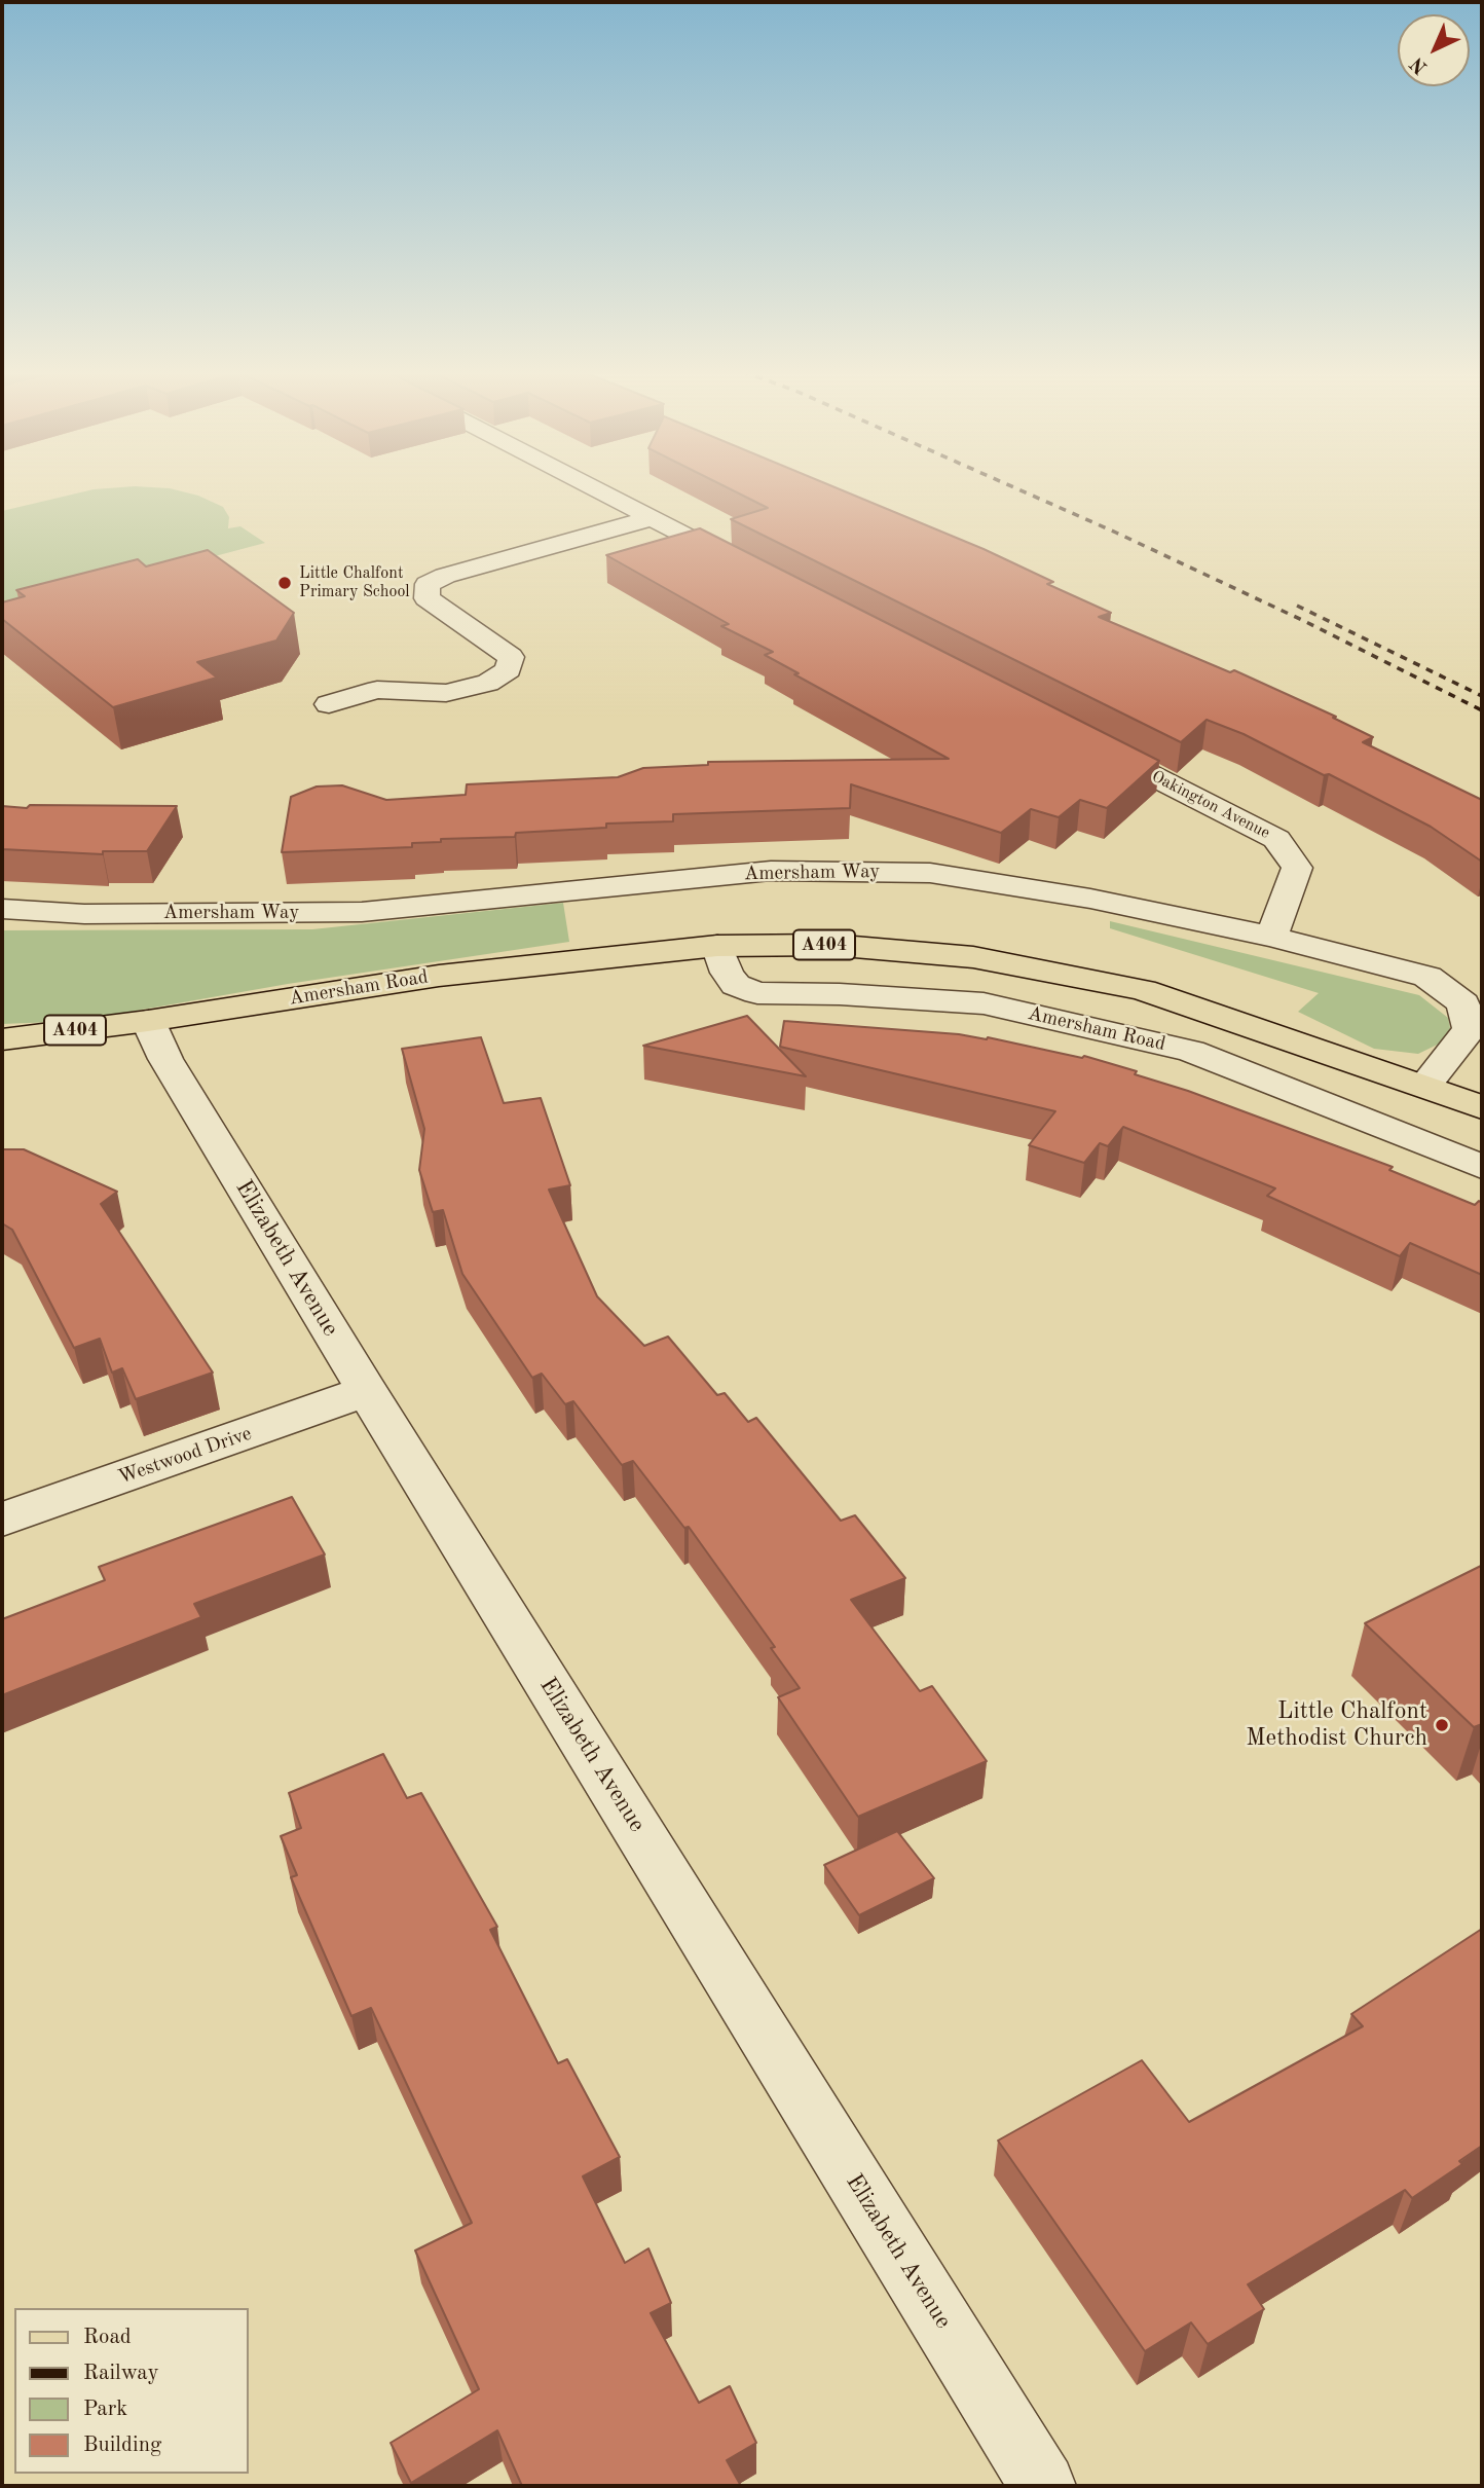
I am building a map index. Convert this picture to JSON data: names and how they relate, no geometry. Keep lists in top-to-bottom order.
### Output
{
  "streets": {
    "main road": ["A404", "Amersham Road"],
    "street": [
      "Oakington Avenue",
      "Amersham Way",
      "Elizabeth Avenue",
      "Westwood Drive"
    ]
  },
  "crossings": [
    ["Oakington Avenue", "Amersham Way"],
    ["Amersham Way", "Amersham Road"],
    ["Amersham Road", "Elizabeth Avenue"],
    ["Elizabeth Avenue", "Westwood Drive"]
  ],
  "places": ["Little Chalfont Primary School", "Little Chalfont Methodist Church"],
  "legend": [
    "Road",
    "Railway",
    "Park",
    "Building"
  ],
  "north": "bottom left"
}
